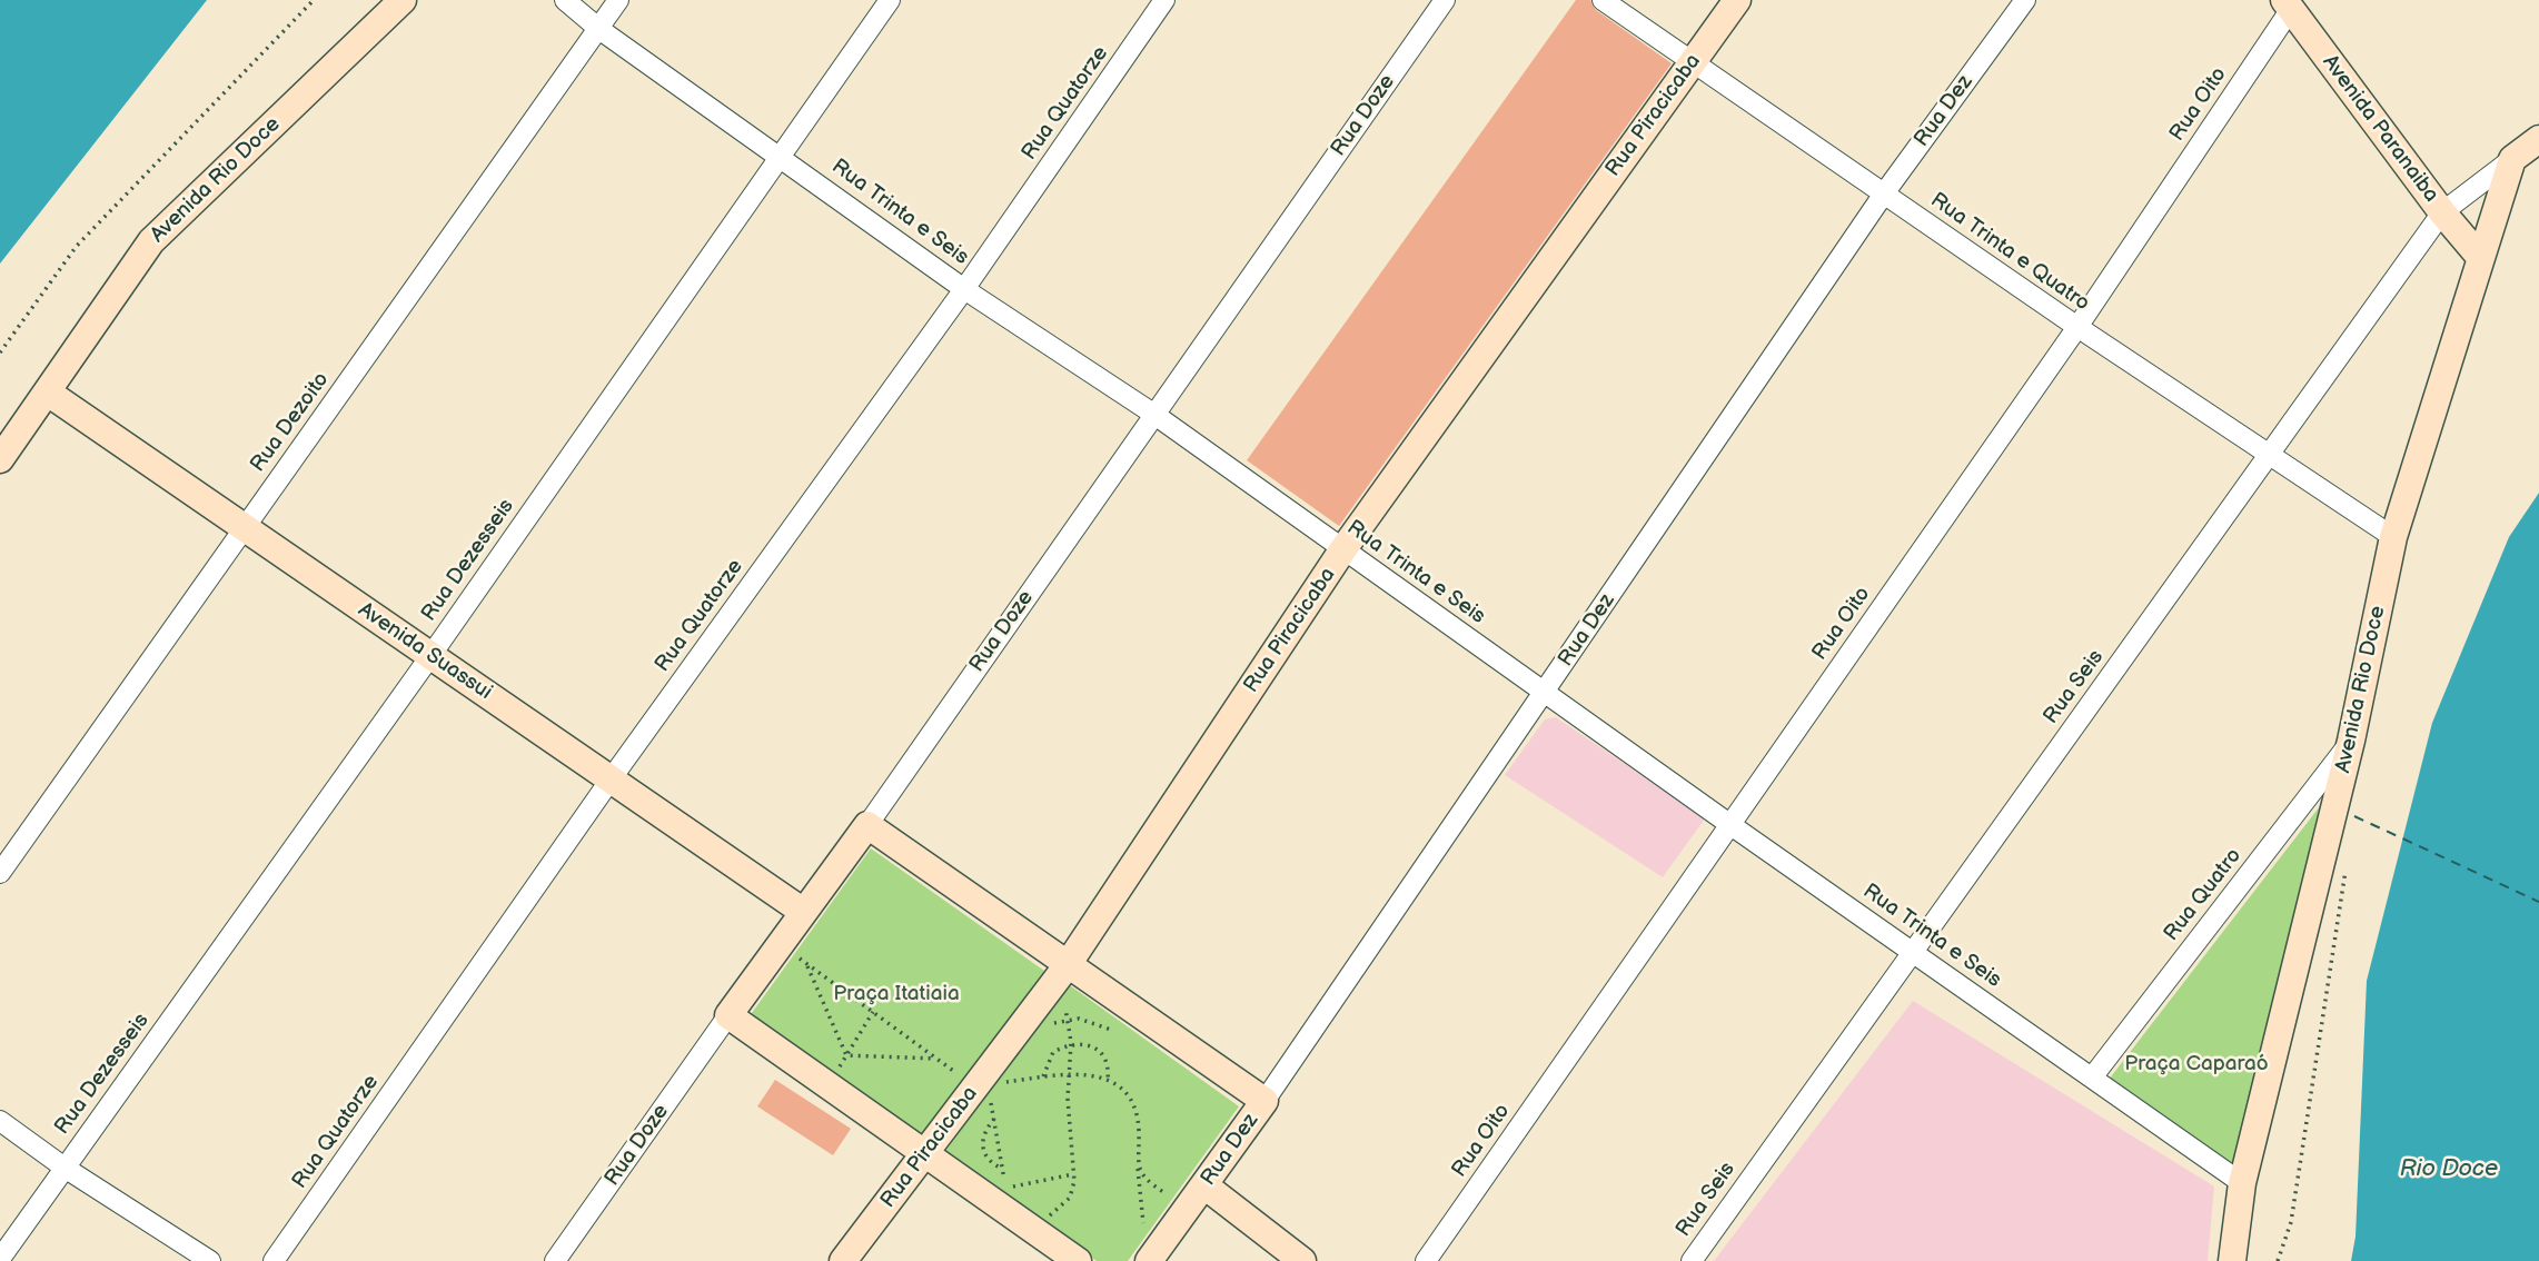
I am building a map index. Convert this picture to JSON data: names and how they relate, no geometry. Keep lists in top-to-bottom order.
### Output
{
  "streets": {
    "street": [
      "Rua Quatorze",
      "Rua Oito",
      "Rua Dez",
      "Rua Doze",
      "Rua Piracicaba",
      "Avenida Paranaiba",
      "Avenida Rio Doce",
      "Rua Trinta e Seis",
      "Rua Trinta e Quatro",
      "Rua Dezoito",
      "Rua Dezesseis",
      "Avenida Suassui",
      "Rua Seis",
      "Rua Quatro"
    ]
  },
  "crossings": [
    ["Rua Quatorze", "Rua Trinta e Seis"],
    ["Rua Quatorze", "Avenida Suassui"],
    ["Rua Oito", "Avenida Paranaiba"],
    ["Rua Oito", "Rua Trinta e Seis"],
    ["Rua Oito", "Rua Trinta e Quatro"],
    ["Rua Dez", "Rua Trinta e Seis"],
    ["Rua Dez", "Rua Trinta e Quatro"],
    ["Rua Doze", "Rua Trinta e Seis"],
    ["Rua Doze", "Avenida Suassui"],
    ["Rua Piracicaba", "Rua Trinta e Seis"],
    ["Rua Piracicaba", "Rua Trinta e Quatro"],
    ["Avenida Paranaiba", "Avenida Rio Doce"],
    ["Avenida Paranaiba", "Rua Seis"],
    ["Avenida Rio Doce", "Rua Trinta e Seis"],
    ["Avenida Rio Doce", "Rua Trinta e Quatro"],
    ["Avenida Rio Doce", "Avenida Suassui"],
    ["Avenida Rio Doce", "Rua Seis"],
    ["Avenida Rio Doce", "Rua Quatro"],
    ["Rua Trinta e Seis", "Rua Dezoito"],
    ["Rua Trinta e Seis", "Rua Dezesseis"],
    ["Rua Trinta e Seis", "Rua Seis"],
    ["Rua Trinta e Seis", "Rua Quatro"],
    ["Rua Trinta e Quatro", "Rua Seis"],
    ["Rua Dezoito", "Avenida Suassui"],
    ["Rua Dezesseis", "Avenida Suassui"]
  ],
  "water": ["Rio Doce"],
  "parks": ["Praça Itatiaia", "Praça Caparaó"]
}
